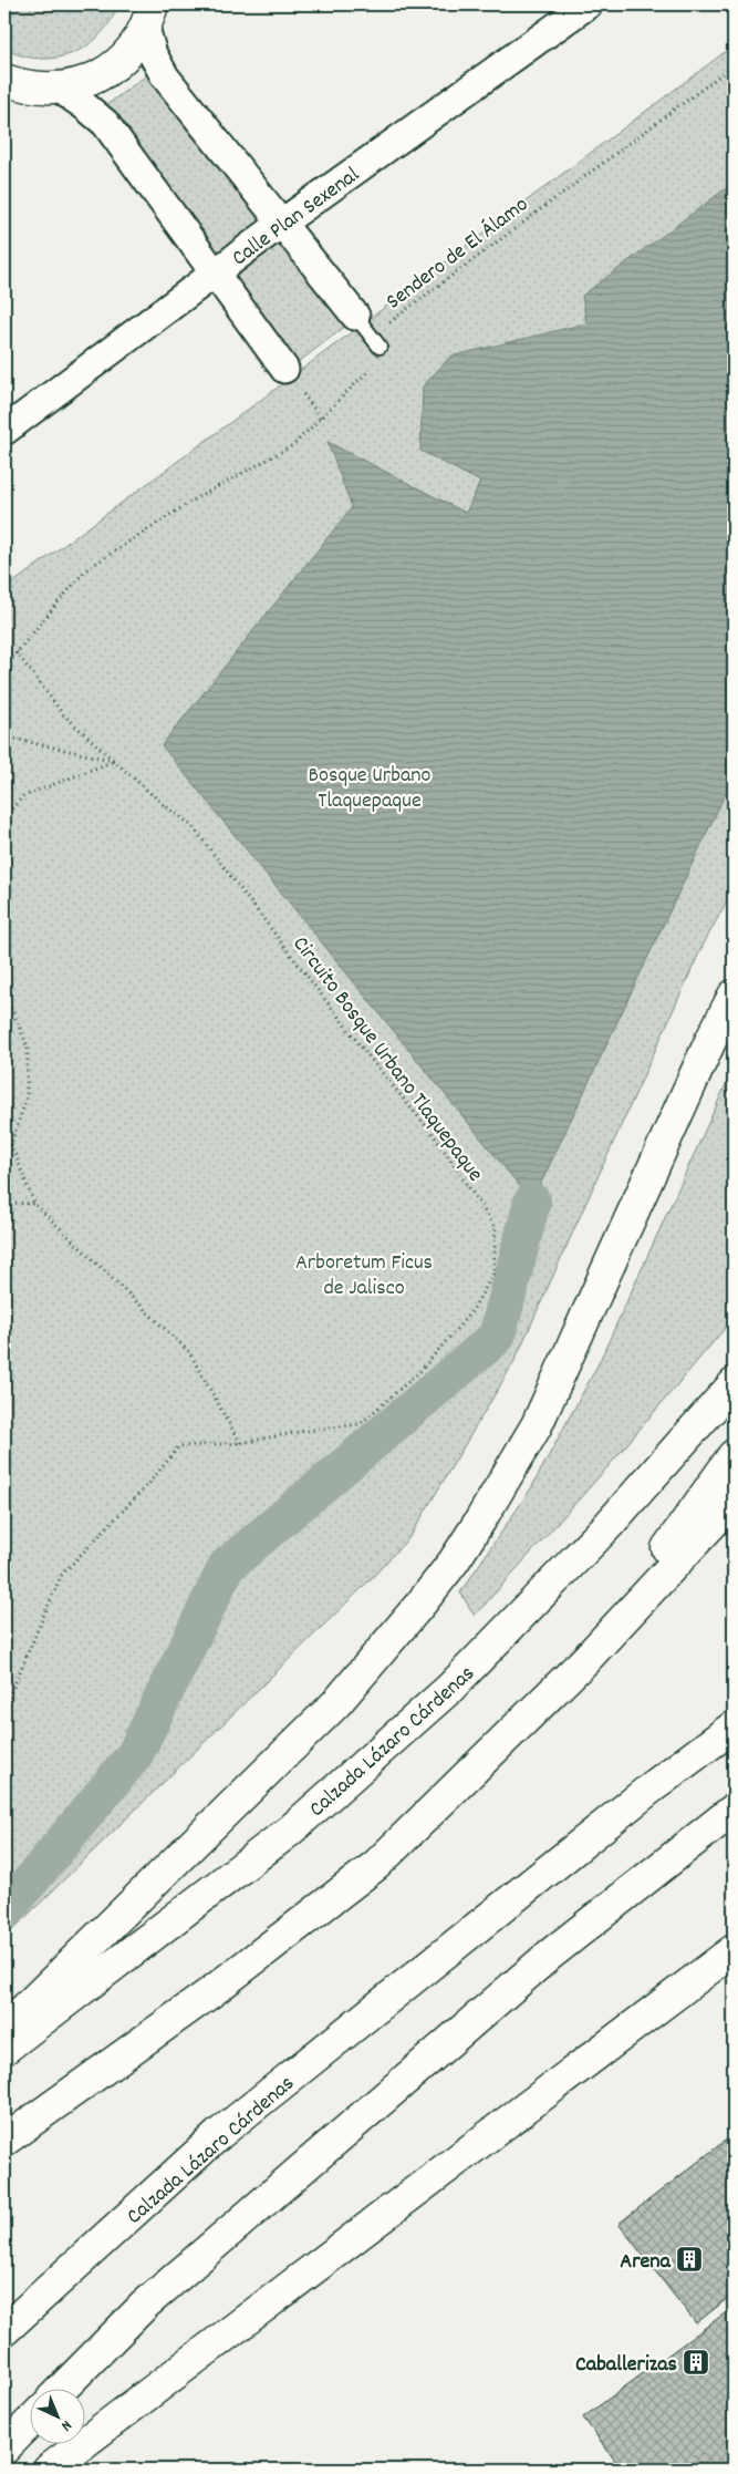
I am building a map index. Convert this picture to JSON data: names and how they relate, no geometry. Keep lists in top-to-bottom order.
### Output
{
  "streets": {
    "main road": ["Calzada Lázaro Cárdenas"],
    "street": ["Calle Plan Sexenal"],
    "path": ["Sendero de El Álamo", "Circuito Bosque Urbano Tlaquepaque"]
  },
  "parks": ["Bosque Urbano Tlaquepaque", "Arboretum Ficus de Jalisco"],
  "places": {
    "building": ["Arena", "Caballerizas"]
  },
  "north": "bottom right"
}
